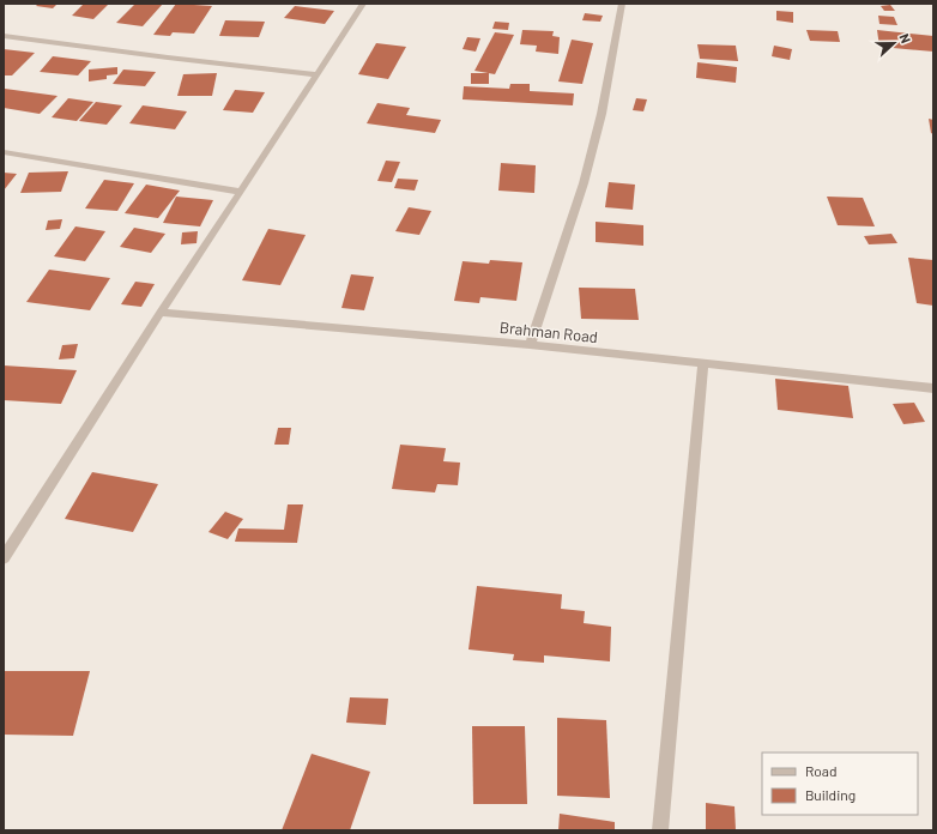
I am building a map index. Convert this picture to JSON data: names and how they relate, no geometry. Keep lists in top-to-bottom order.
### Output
{
  "streets": {
    "street": ["Brahman Road"]
  },
  "legend": ["Road", "Building"],
  "north": "right"
}
